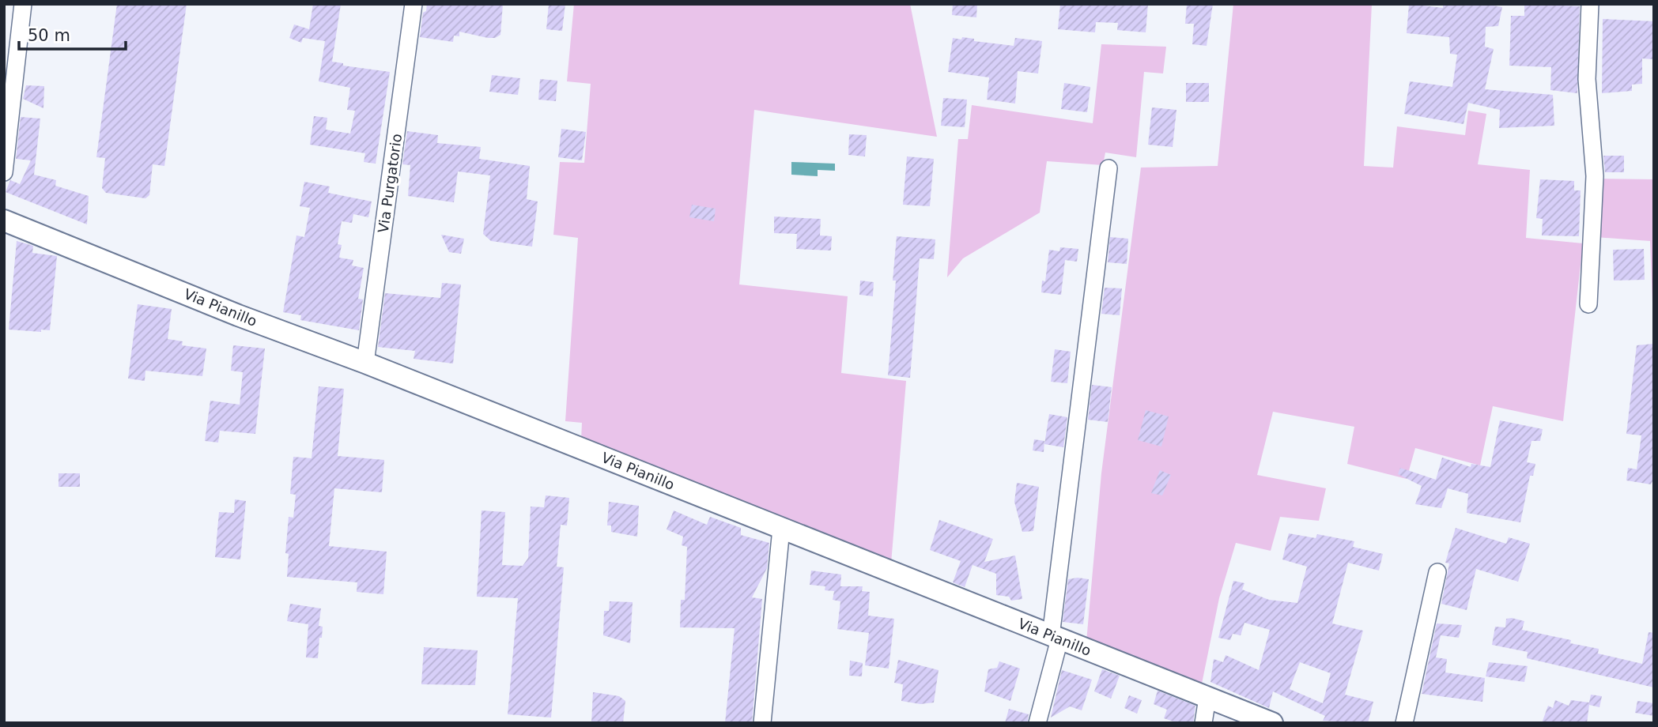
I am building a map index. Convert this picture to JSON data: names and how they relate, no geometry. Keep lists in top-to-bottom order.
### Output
{
  "streets": {
    "street": ["Via Purgatorio", "Via Pianillo"]
  },
  "crossings": [
    ["Via Purgatorio", "Via Pianillo"]
  ],
  "scale_bar": "50 m"
}
